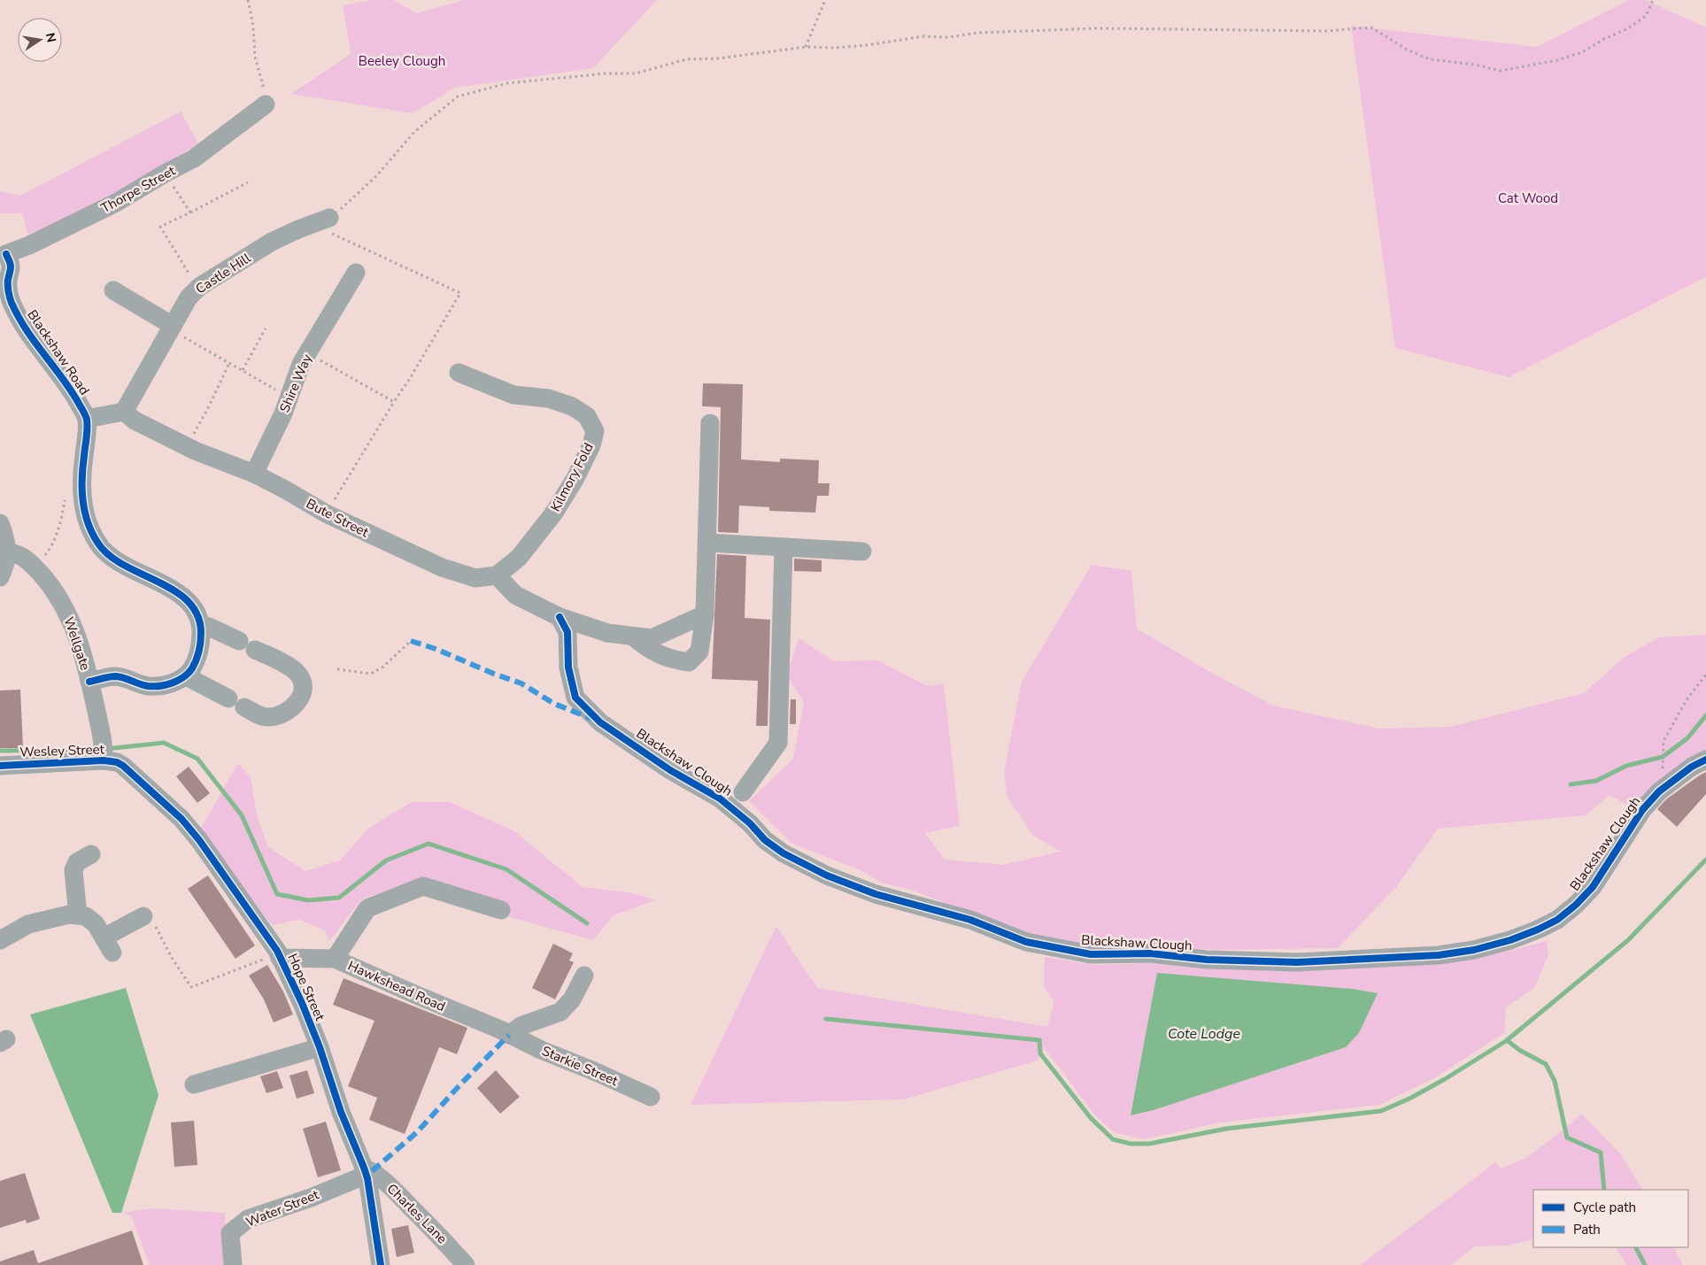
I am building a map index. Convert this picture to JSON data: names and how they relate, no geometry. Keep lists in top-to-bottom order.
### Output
{
  "streets": {
    "street": [
      "Thorpe Street",
      "Castle Hill",
      "Blackshaw Road",
      "Shire Way",
      "Kilmory Fold",
      "Bute Street",
      "Wellgate",
      "Wesley Street",
      "Blackshaw Clough",
      "Hawkshead Road",
      "Hope Street",
      "Starkie Street",
      "Water Street",
      "Charles Lane"
    ]
  },
  "crossings": [
    ["Thorpe Street", "Blackshaw Road"],
    ["Castle Hill", "Bute Street"],
    ["Shire Way", "Bute Street"],
    ["Kilmory Fold", "Bute Street"],
    ["Wellgate", "Wesley Street"],
    ["Wesley Street", "Hope Street"],
    ["Hawkshead Road", "Hope Street"],
    ["Hawkshead Road", "Starkie Street"],
    ["Hope Street", "Water Street"],
    ["Hope Street", "Charles Lane"],
    ["Water Street", "Charles Lane"]
  ],
  "water": ["Cote Lodge"],
  "parks": ["Beeley Clough", "Cat Wood"],
  "legend": ["Cycle path", "Path"],
  "north": "right"
}
